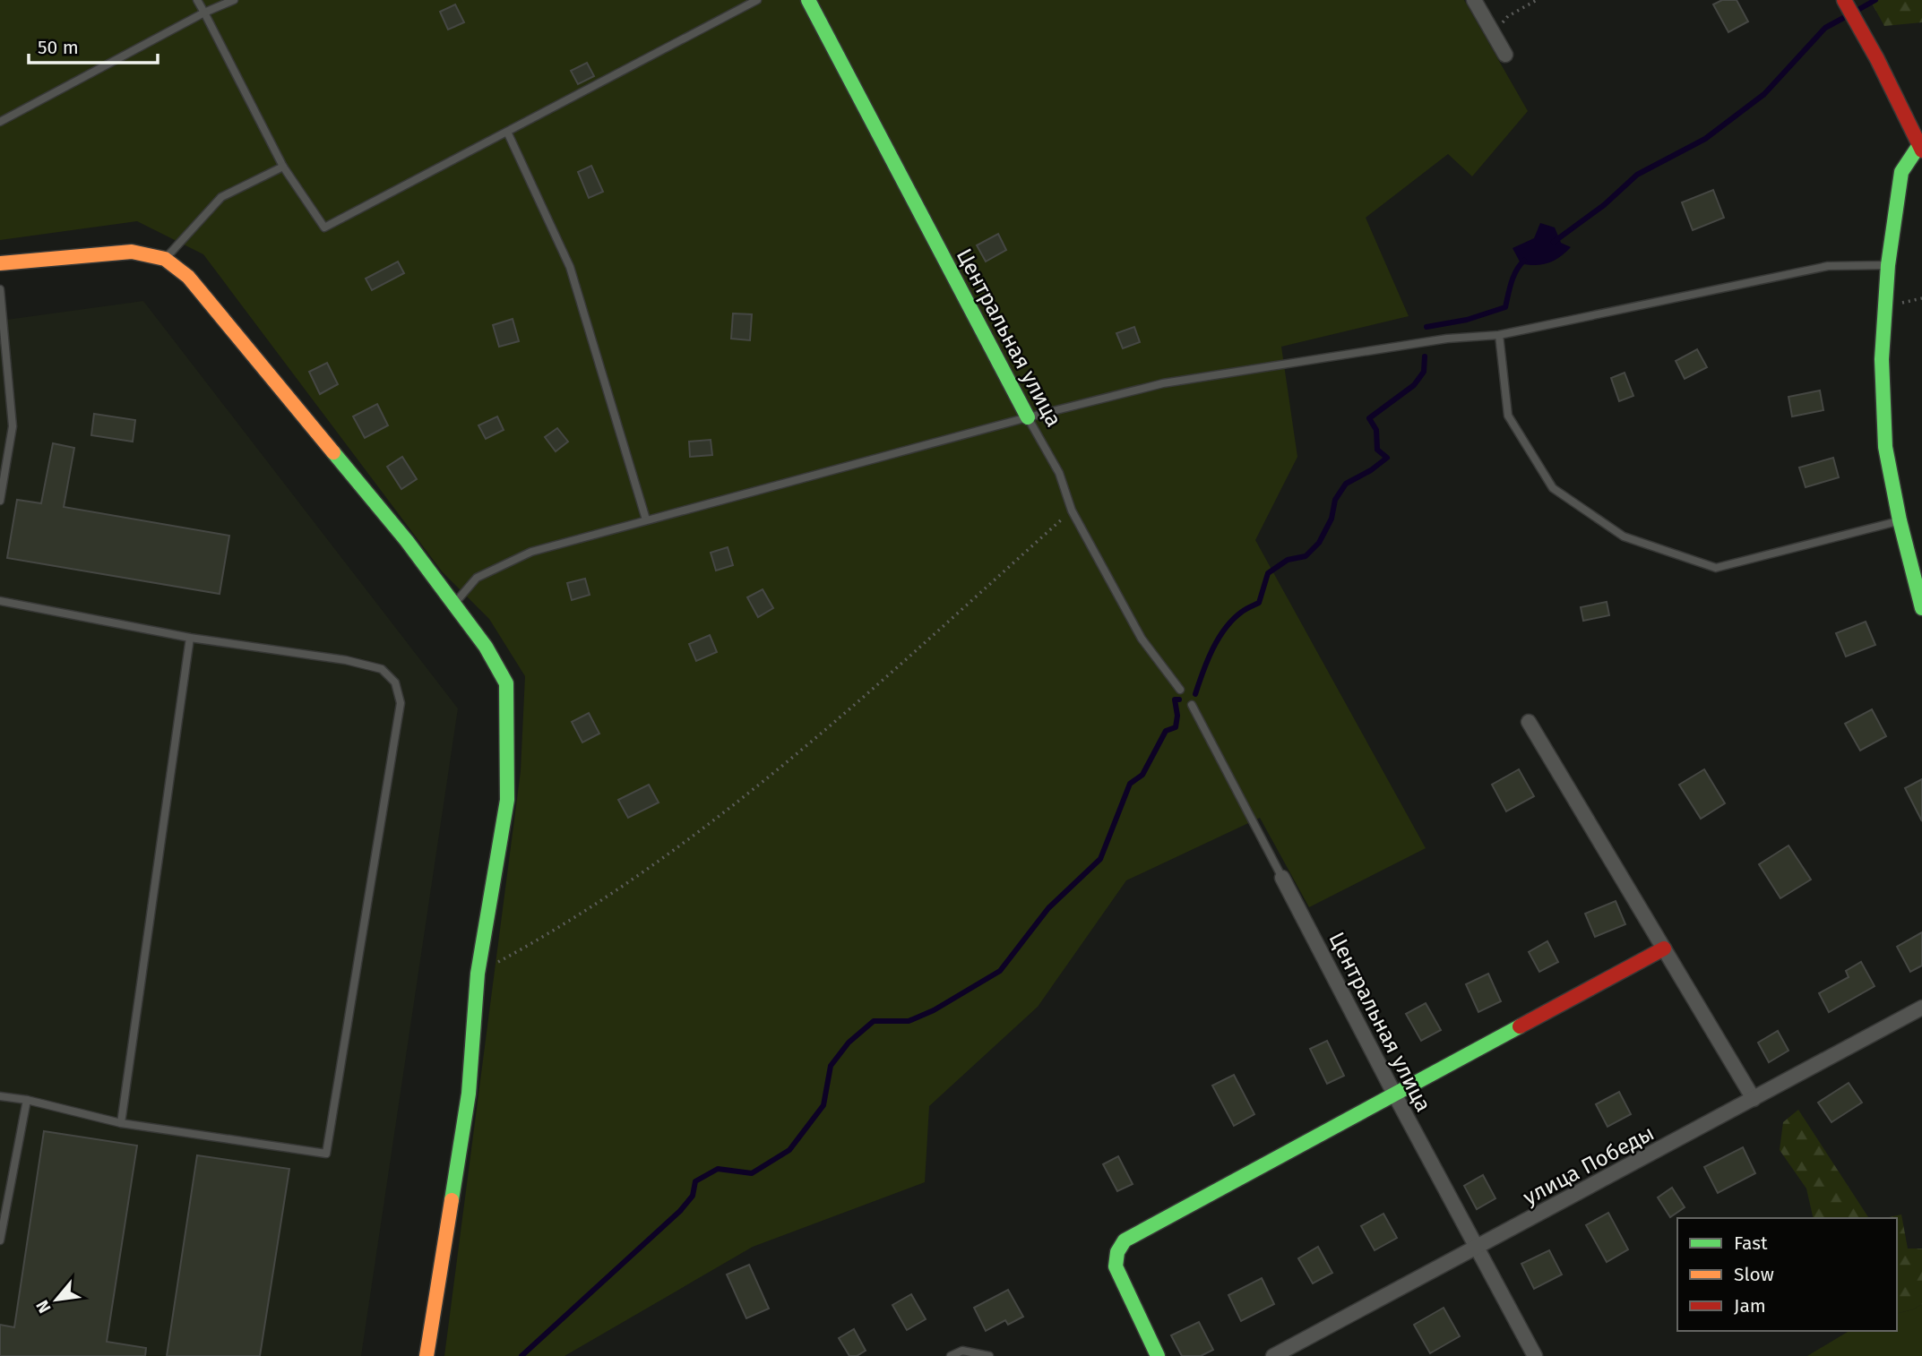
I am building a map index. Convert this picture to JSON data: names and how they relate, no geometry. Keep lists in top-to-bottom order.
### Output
{
  "streets": {
    "street": ["Центральная улица", "улица Победы"]
  },
  "crossings": [
    ["Центральная улица", "улица Победы"]
  ],
  "legend": ["Fast", "Slow", "Jam"],
  "scale_bar": "50 m",
  "north": "bottom left"
}
